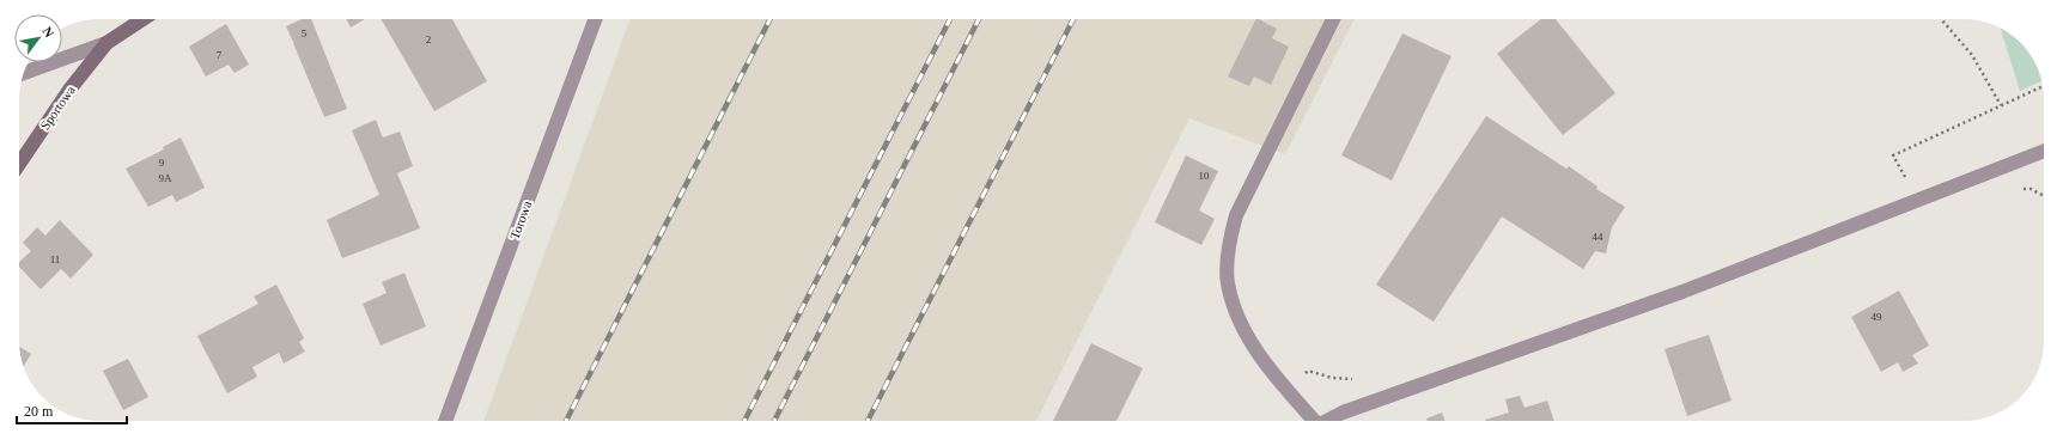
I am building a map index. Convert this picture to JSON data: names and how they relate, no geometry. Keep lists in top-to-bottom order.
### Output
{
  "streets": {
    "street": ["Sportowa", "Torowa"]
  },
  "house_numbers": [
    "5",
    "2",
    "7",
    "9",
    "10",
    "9A",
    "44",
    "11",
    "49"
  ],
  "scale_bar": "20 m",
  "north": "top right"
}
